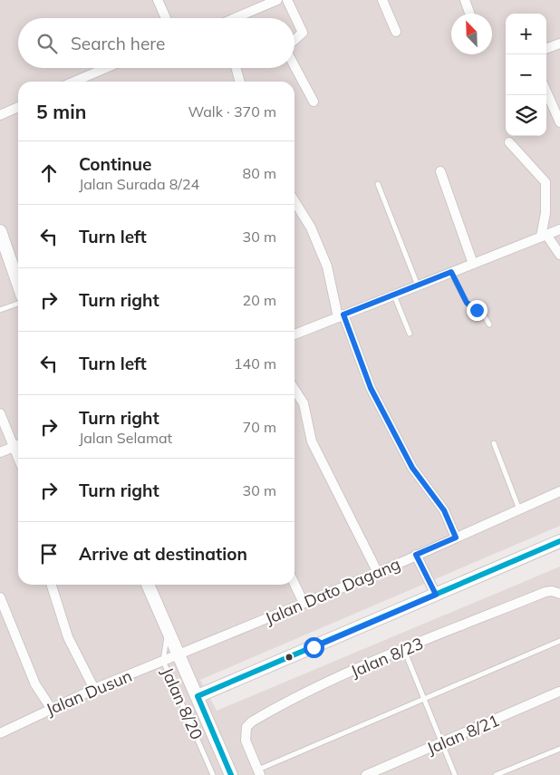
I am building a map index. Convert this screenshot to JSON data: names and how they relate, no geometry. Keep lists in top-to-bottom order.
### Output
{
  "streets": {
    "street": [
      "Jalan Dato Dagang",
      "Jalan 8/23",
      "Jalan Dusun",
      "Jalan 8/20",
      "Jalan 8/21"
    ]
  },
  "crossings": [
    ["Jalan Dato Dagang", "Jalan Dusun"],
    ["Jalan Dato Dagang", "Jalan 8/20"],
    ["Jalan Dusun", "Jalan 8/20"]
  ],
  "north": "top left",
  "page": {
    "map_buttons": ["+", "−"],
    "search": "Search here",
    "heading": ["5 min", "Walk · 370 m"],
    "list": [
      ["Continue", "Jalan Surada 8/24", "80 m"],
      ["Turn left", "30 m"],
      ["Turn right", "20 m"],
      ["Turn left", "140 m"],
      ["Turn right", "Jalan Selamat", "70 m"],
      ["Turn right", "30 m"],
      "Arrive at destination"
    ]
  }
}
